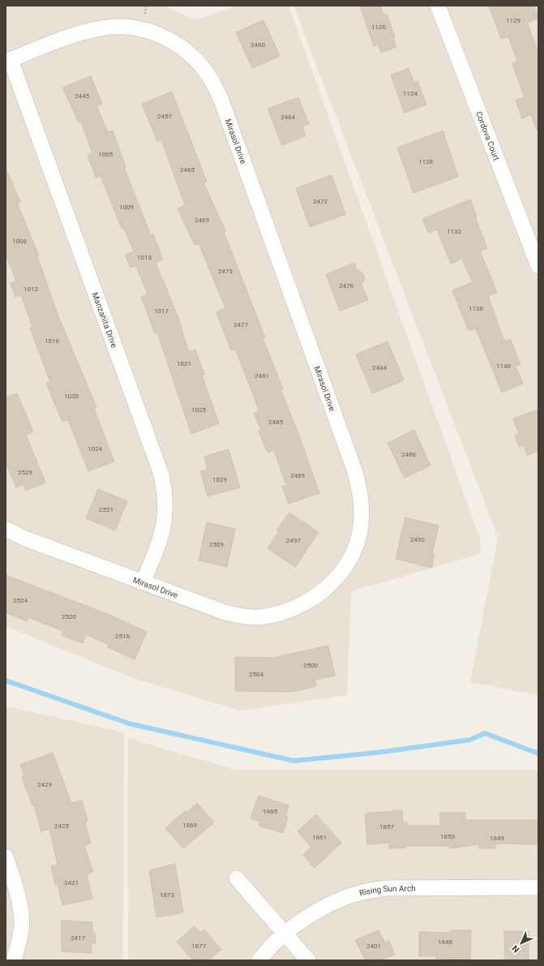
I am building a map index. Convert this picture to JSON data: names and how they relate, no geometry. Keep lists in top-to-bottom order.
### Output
{
  "streets": {
    "street": [
      "Cordova Court",
      "Mirasol Drive",
      "Manzanita Drive",
      "Rising Sun Arch"
    ]
  },
  "crossings": [
    ["Mirasol Drive", "Manzanita Drive"]
  ],
  "house_numbers": [
    "1129",
    "1120",
    "2460",
    "1124",
    "2445",
    "2457",
    "2464",
    "1005",
    "1128",
    "2465",
    "2472",
    "1009",
    "2469",
    "1132",
    "1008",
    "1013",
    "2473",
    "2476",
    "1012",
    "1136",
    "1017",
    "2477",
    "1016",
    "1021",
    "1140",
    "2484",
    "2481",
    "1020",
    "1025",
    "2485",
    "1024",
    "2488",
    "2529",
    "2489",
    "1029",
    "2521",
    "2492",
    "2497",
    "2509",
    "2524",
    "2520",
    "2516",
    "2500",
    "2504",
    "2429",
    "1865",
    "1869",
    "2425",
    "1857",
    "1853",
    "1861",
    "1849",
    "2421",
    "1873",
    "2417",
    "1848",
    "1877",
    "2401"
  ],
  "north": "bottom left"
}
